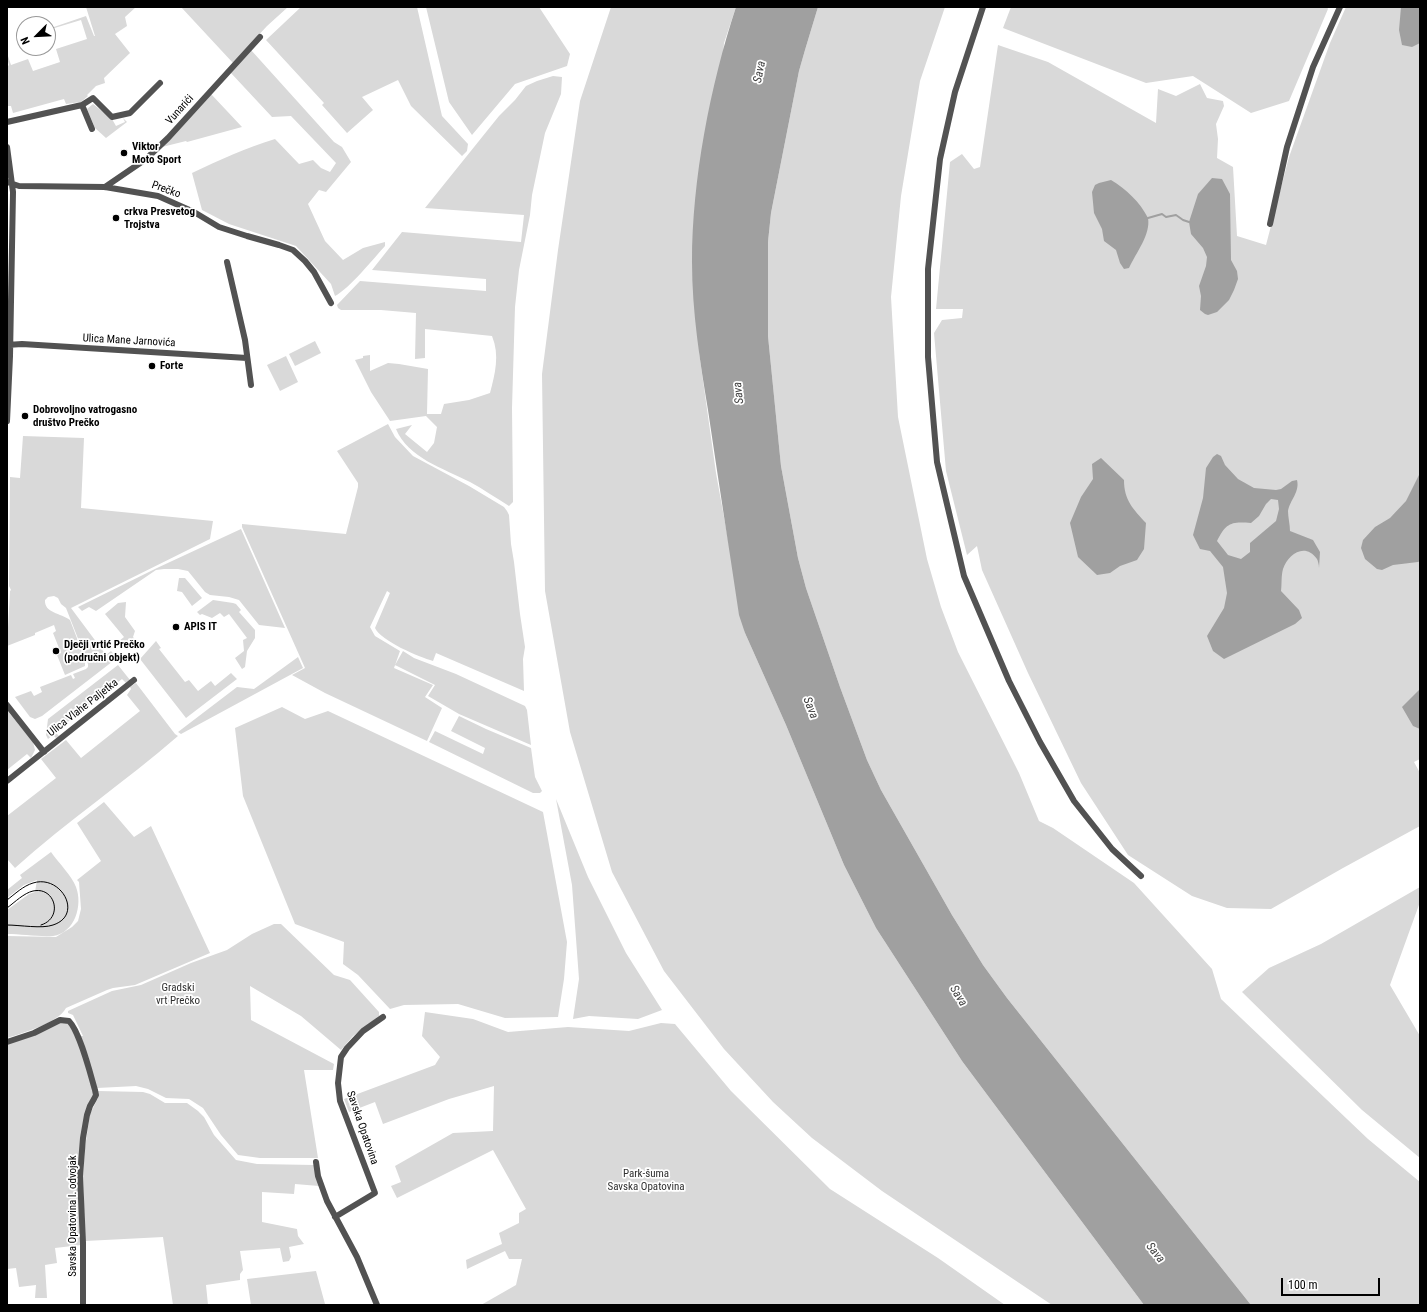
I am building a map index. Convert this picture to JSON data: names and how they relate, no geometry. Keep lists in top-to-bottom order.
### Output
{
  "streets": {
    "street": [
      "Vunarići",
      "Prečko",
      "Ulica Mane Jarnovića",
      "Ulica Vlahe Paljetka",
      "Savska Opatovina",
      "Savska Opatovina I. odvojak"
    ]
  },
  "crossings": [
    ["Vunarići", "Prečko"]
  ],
  "water": ["Sava"],
  "parks": ["Gradski vrt Prečko", "Park-šuma Savska Opatovina"],
  "places": [
    "Viktor Moto Sport",
    "crkva Presvetog Trojstva",
    "Forte",
    "Dobrovoljno vatrogasno društvo Prečko",
    "APIS IT",
    "Dječji vrtić Prečko (područni objekt)"
  ],
  "scale_bar": "100 m",
  "north": "bottom left"
}
